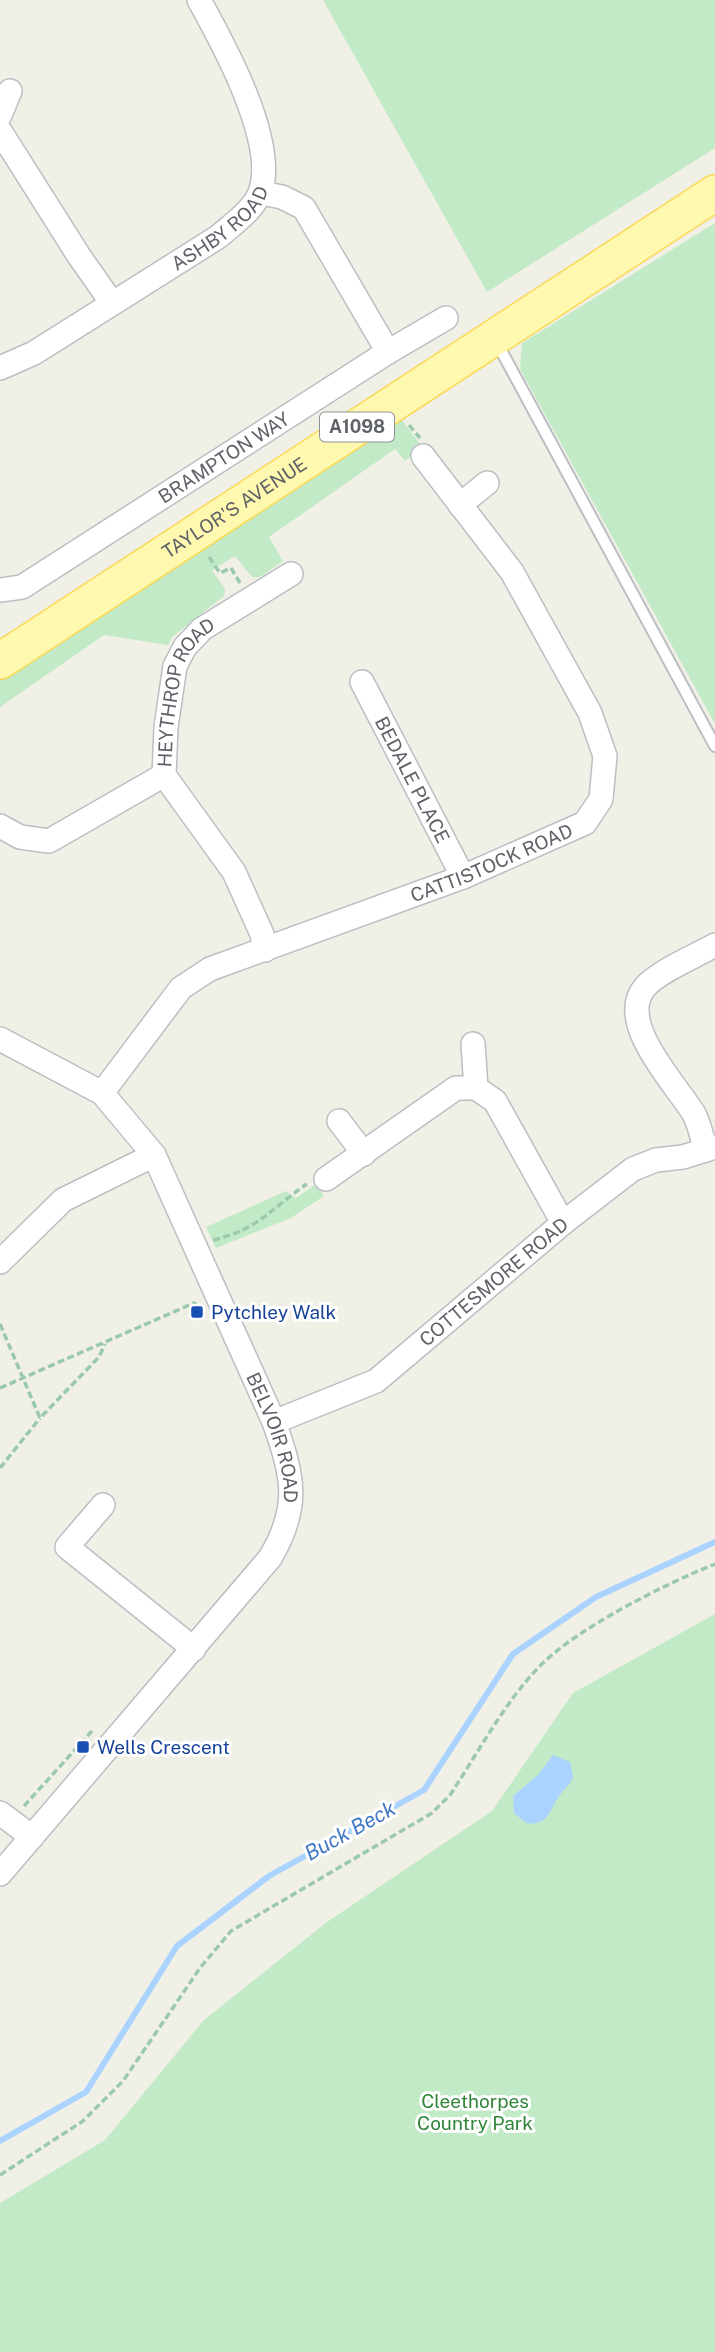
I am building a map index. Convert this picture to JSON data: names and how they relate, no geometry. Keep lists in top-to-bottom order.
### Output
{
  "streets": {
    "main road": ["A1098", "TAYLOR'S AVENUE"],
    "street": [
      "ASHBY ROAD",
      "BRAMPTON WAY",
      "HEYTHROP ROAD",
      "BEDALE PLACE",
      "CATTISTOCK ROAD",
      "COTTESMORE ROAD",
      "BELVOIR ROAD"
    ]
  },
  "crossings": [
    ["HEYTHROP ROAD", "CATTISTOCK ROAD"],
    ["BEDALE PLACE", "CATTISTOCK ROAD"],
    ["CATTISTOCK ROAD", "BELVOIR ROAD"],
    ["COTTESMORE ROAD", "BELVOIR ROAD"]
  ],
  "water": ["Buck Beck"],
  "parks": ["Cleethorpes Country Park"],
  "places": {
    "transit": ["Pytchley Walk", "Wells Crescent"]
  }
}
